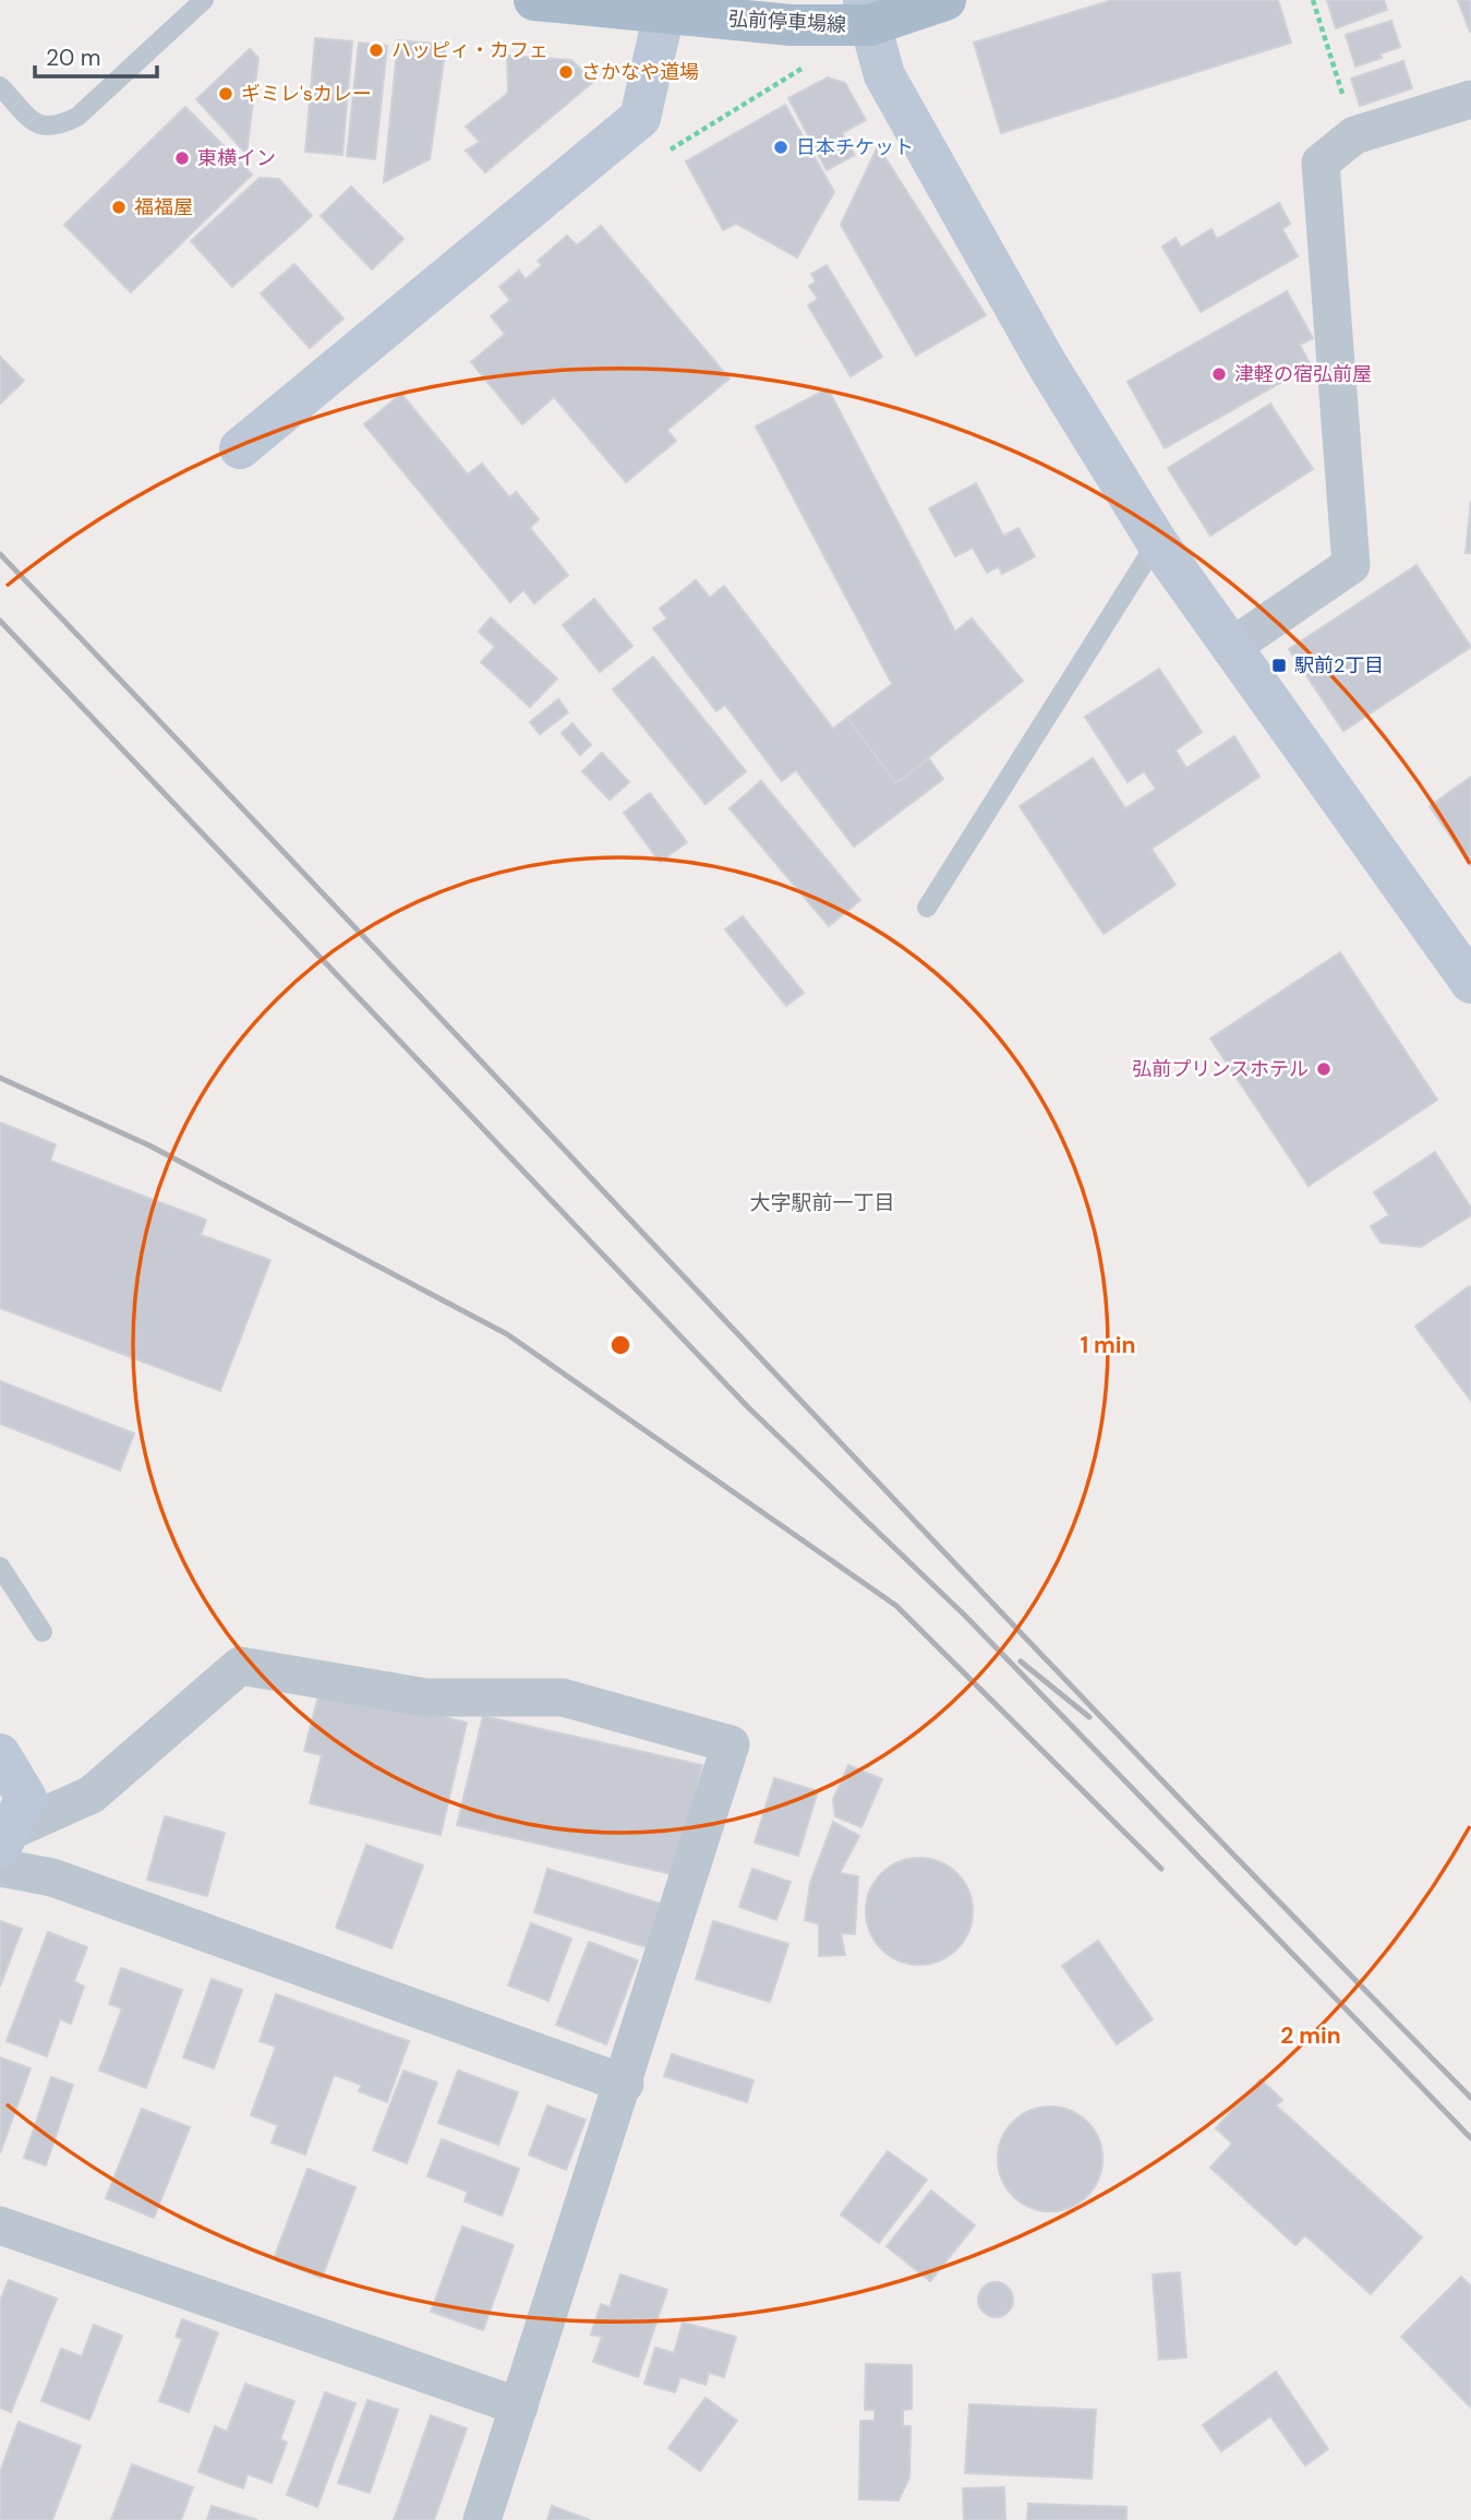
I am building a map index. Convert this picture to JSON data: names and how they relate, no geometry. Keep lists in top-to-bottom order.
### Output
{
  "streets": {
    "main road": ["弘前停車場線"]
  },
  "districts": ["大字駅前一丁目"],
  "places": {
    "other": [
      "ハッピィ・カフェ",
      "さかなや道場",
      "ギミレ'sカレー",
      "日本チケット",
      "東横イン",
      "福福屋",
      "津軽の宿弘前屋",
      "弘前プリンスホテル"
    ],
    "transit": ["駅前2丁目"]
  },
  "scale_bar": "20 m",
  "rings": ["1 min", "2 min"]
}
